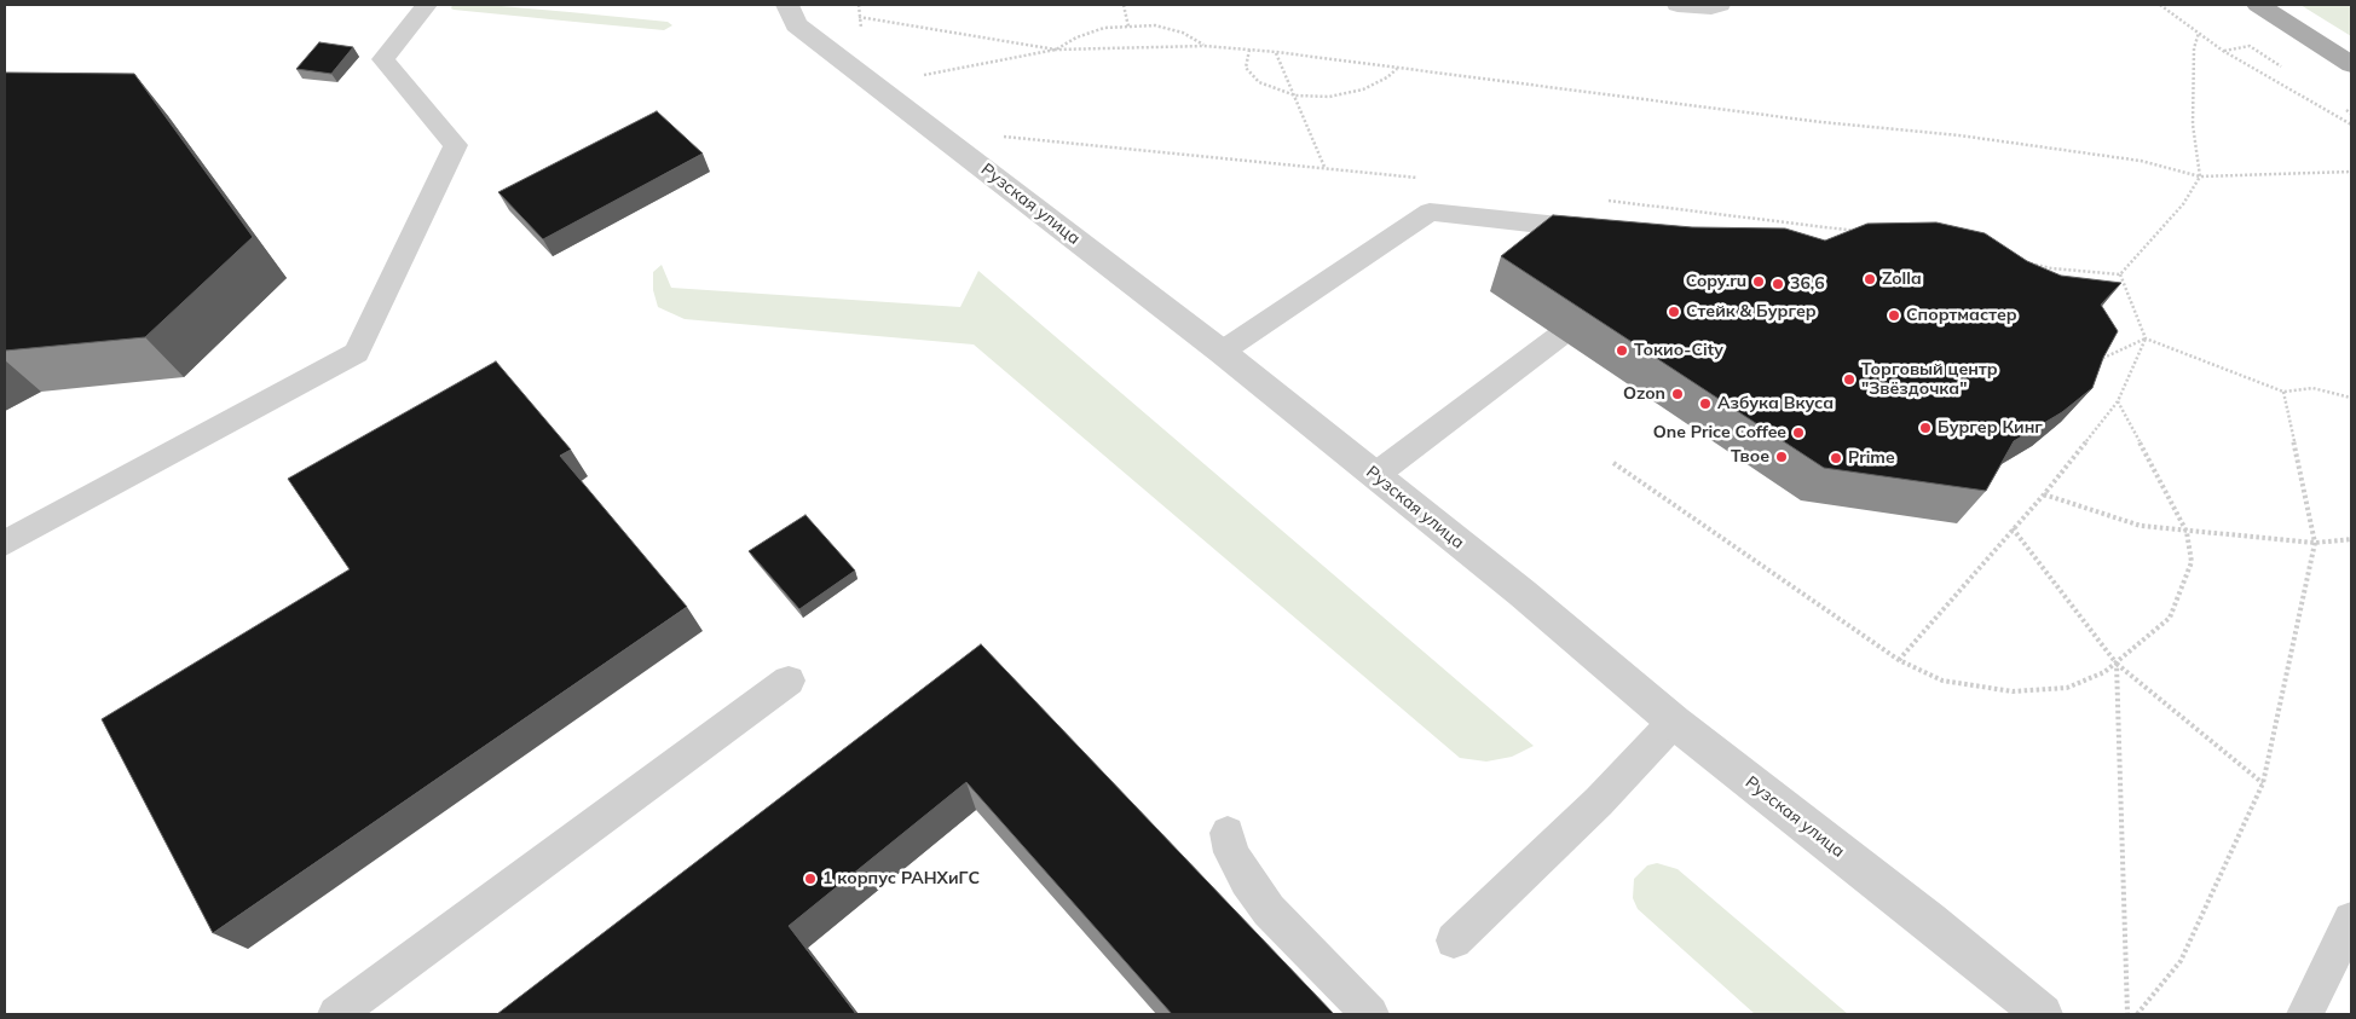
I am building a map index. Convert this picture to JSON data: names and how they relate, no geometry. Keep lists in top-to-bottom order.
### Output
{
  "streets": {
    "street": ["Рузская улица"]
  },
  "places": [
    "Zolla",
    "Copy.ru",
    "36,6",
    "Стейк & Бургер",
    "Спортмастер",
    "Токио-City",
    "Торговый центр \"Звёздочка\"",
    "Ozon",
    "Азбука Вкуса",
    "Бургер Кинг",
    "One Price Coffee",
    "Твое",
    "Prime",
    "1 корпус РАНХиГС"
  ]
}
